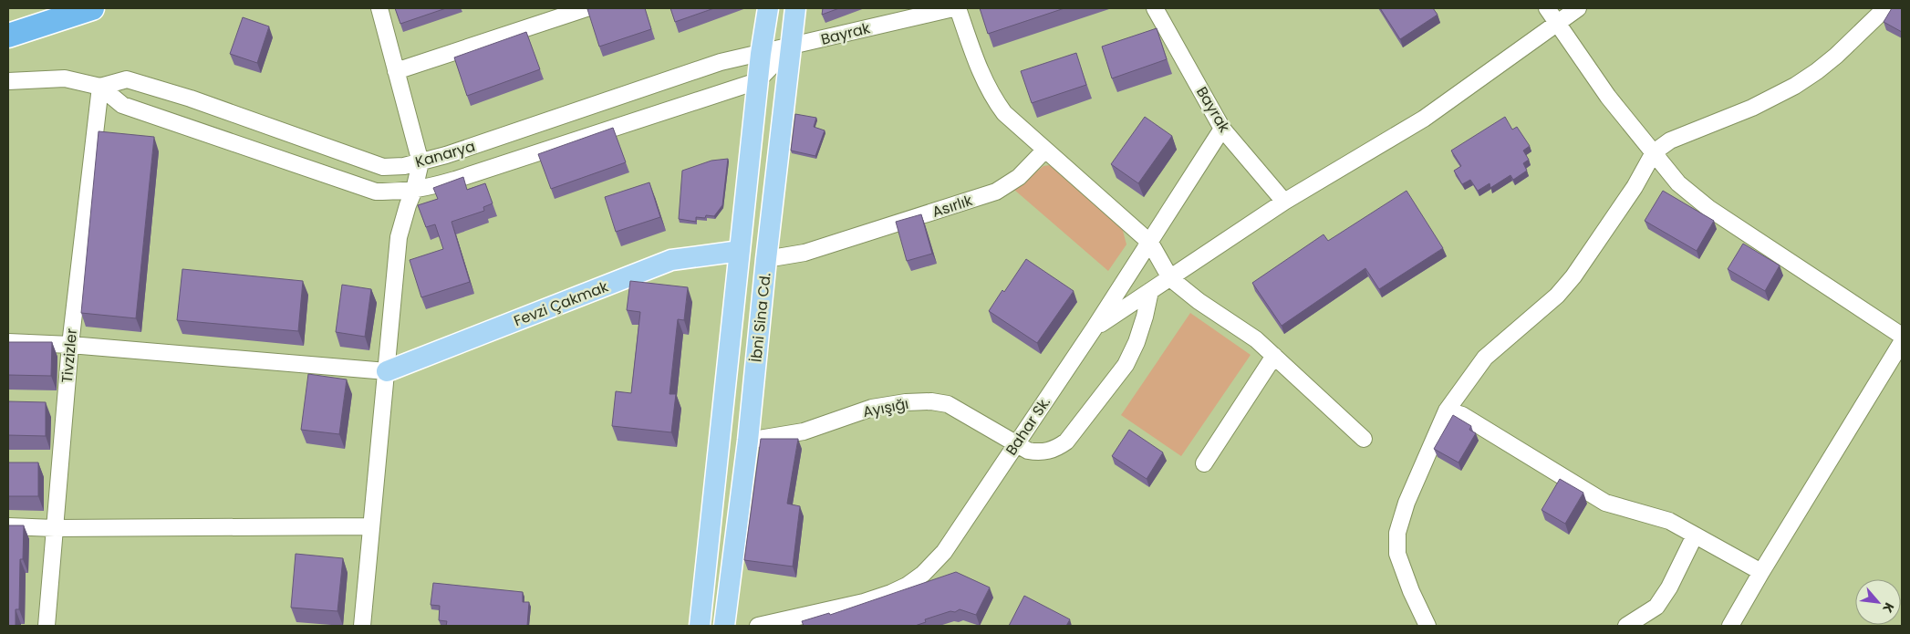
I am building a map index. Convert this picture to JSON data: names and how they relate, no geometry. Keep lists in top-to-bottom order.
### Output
{
  "streets": {
    "main road": ["Fevzi Çakmak", "İbni Sina Cd."],
    "street": [
      "Bayrak",
      "Kanarya",
      "Asırlık",
      "Tivzizler",
      "Ayışığı",
      "Bahar Sk."
    ]
  },
  "crossings": [
    ["Bayrak", "Kanarya"],
    ["Bayrak", "İbni Sina Cd."],
    ["Bayrak", "Bahar Sk."],
    ["Kanarya", "İbni Sina Cd."],
    ["Kanarya", "Tivzizler"],
    ["Asırlık", "İbni Sina Cd."],
    ["Fevzi Çakmak", "İbni Sina Cd."],
    ["İbni Sina Cd.", "Ayışığı"],
    ["Ayışığı", "Bahar Sk."]
  ],
  "north": "bottom right"
}
